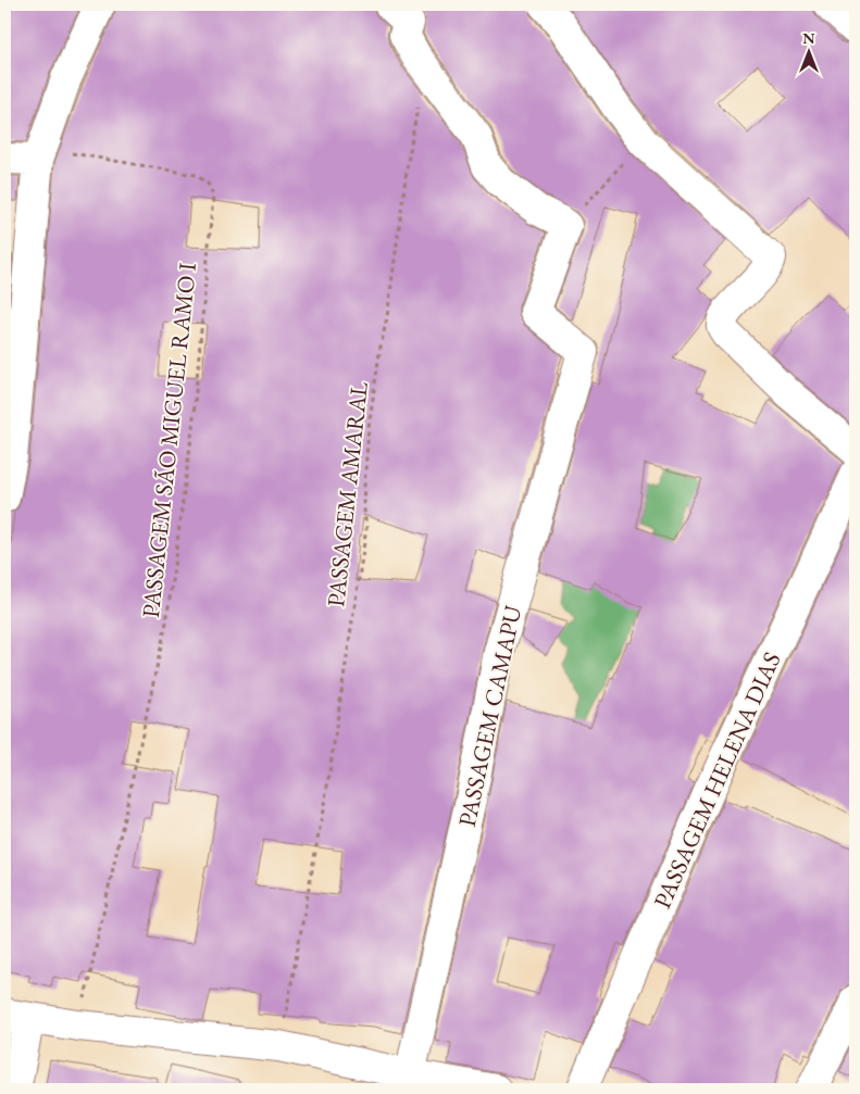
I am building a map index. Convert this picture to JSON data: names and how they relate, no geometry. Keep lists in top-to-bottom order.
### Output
{
  "streets": {
    "street": ["PASSAGEM CAMAPU", "PASSAGEM HELENA DIAS"],
    "path": ["PASSAGEM SÃO MIGUEL RAMO I", "PASSAGEM AMARAL"]
  },
  "north": "top"
}
